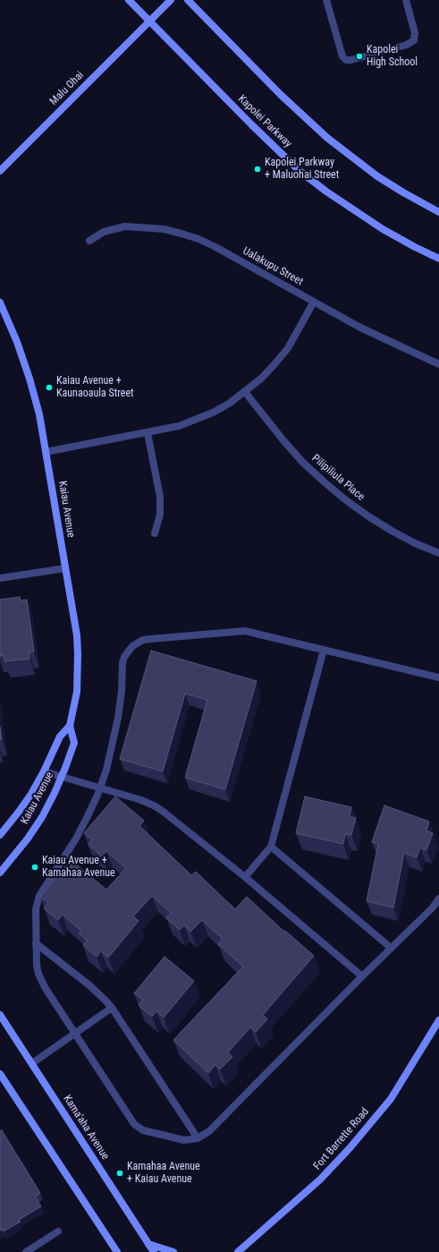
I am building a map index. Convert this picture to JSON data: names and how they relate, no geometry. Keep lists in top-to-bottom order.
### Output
{
  "streets": {
    "street": [
      "Malu Ohai",
      "Kapolei Parkway",
      "Ualakupu Street",
      "Pilipiliula Place",
      "Kaiau Avenue",
      "Kama'aha Avenue",
      "Fort Barrette Road"
    ]
  },
  "crossings": [
    ["Malu Ohai", "Kapolei Parkway"]
  ],
  "places": [
    "Kapolei High School",
    "Kapolei Parkway + Maluohai Street",
    "Kaiau Avenue + Kaunaoaula Street",
    "Kaiau Avenue + Kamahaa Avenue",
    "Kamahaa Avenue + Kaiau Avenue"
  ]
}
